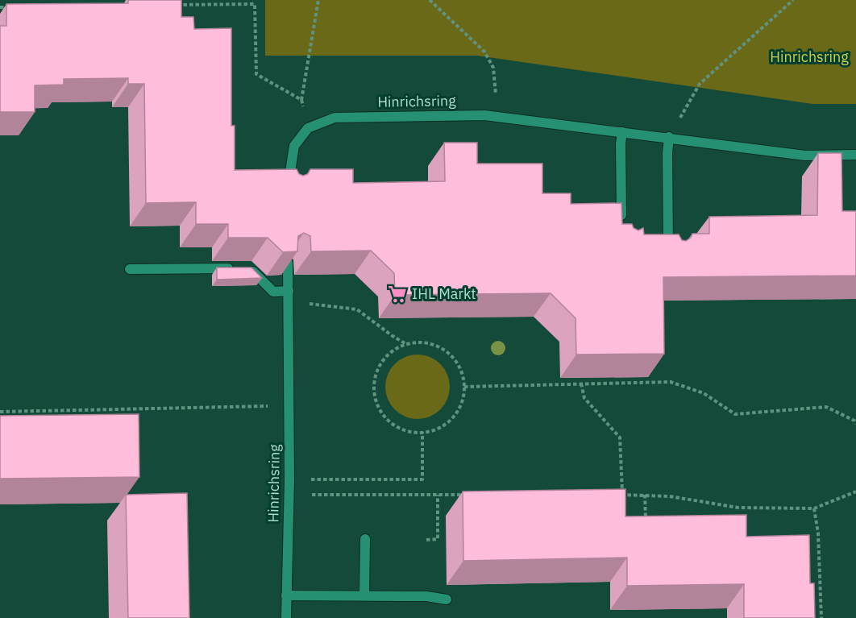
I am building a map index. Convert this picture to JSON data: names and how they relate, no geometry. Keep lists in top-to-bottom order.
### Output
{
  "streets": {
    "street": ["Hinrichsring"]
  },
  "parks": ["Hinrichsring"],
  "places": {
    "supermarket": ["IHL Markt"]
  }
}
